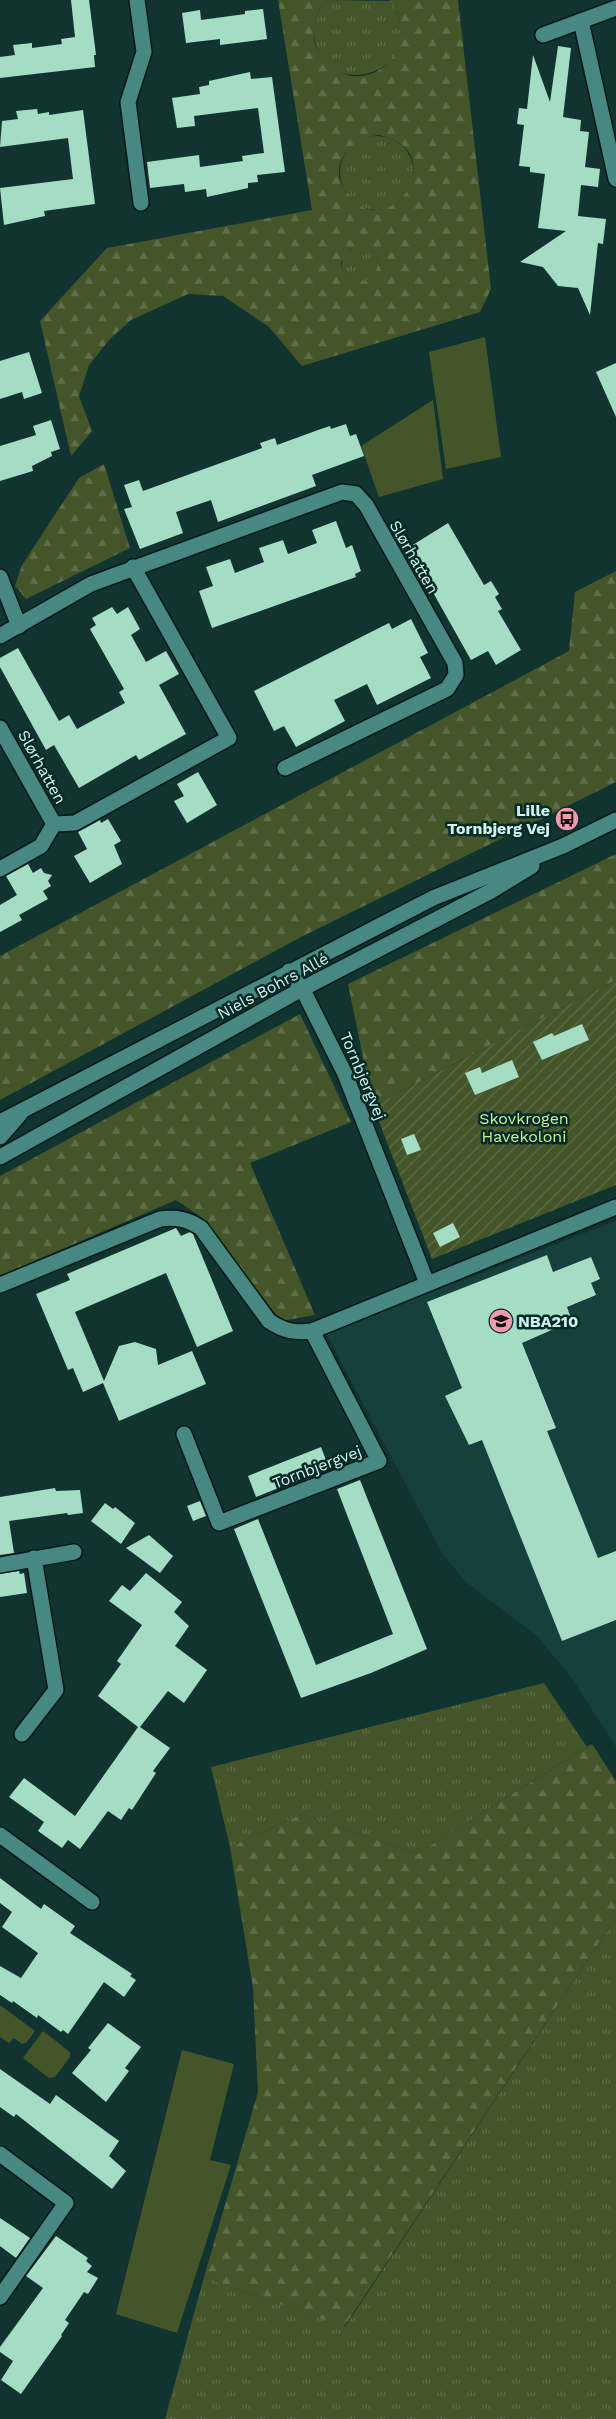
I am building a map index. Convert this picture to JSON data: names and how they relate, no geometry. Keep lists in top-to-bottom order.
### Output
{
  "streets": {
    "street": ["Slørhatten", "Niels Bohrs Allé", "Tornbjergvej"]
  },
  "crossings": [
    ["Niels Bohrs Allé", "Tornbjergvej"]
  ],
  "parks": ["Skovkrogen Havekoloni"],
  "places": {
    "bus stop": ["Lille Tornbjerg Vej"],
    "school or university": ["NBA210"]
  }
}
